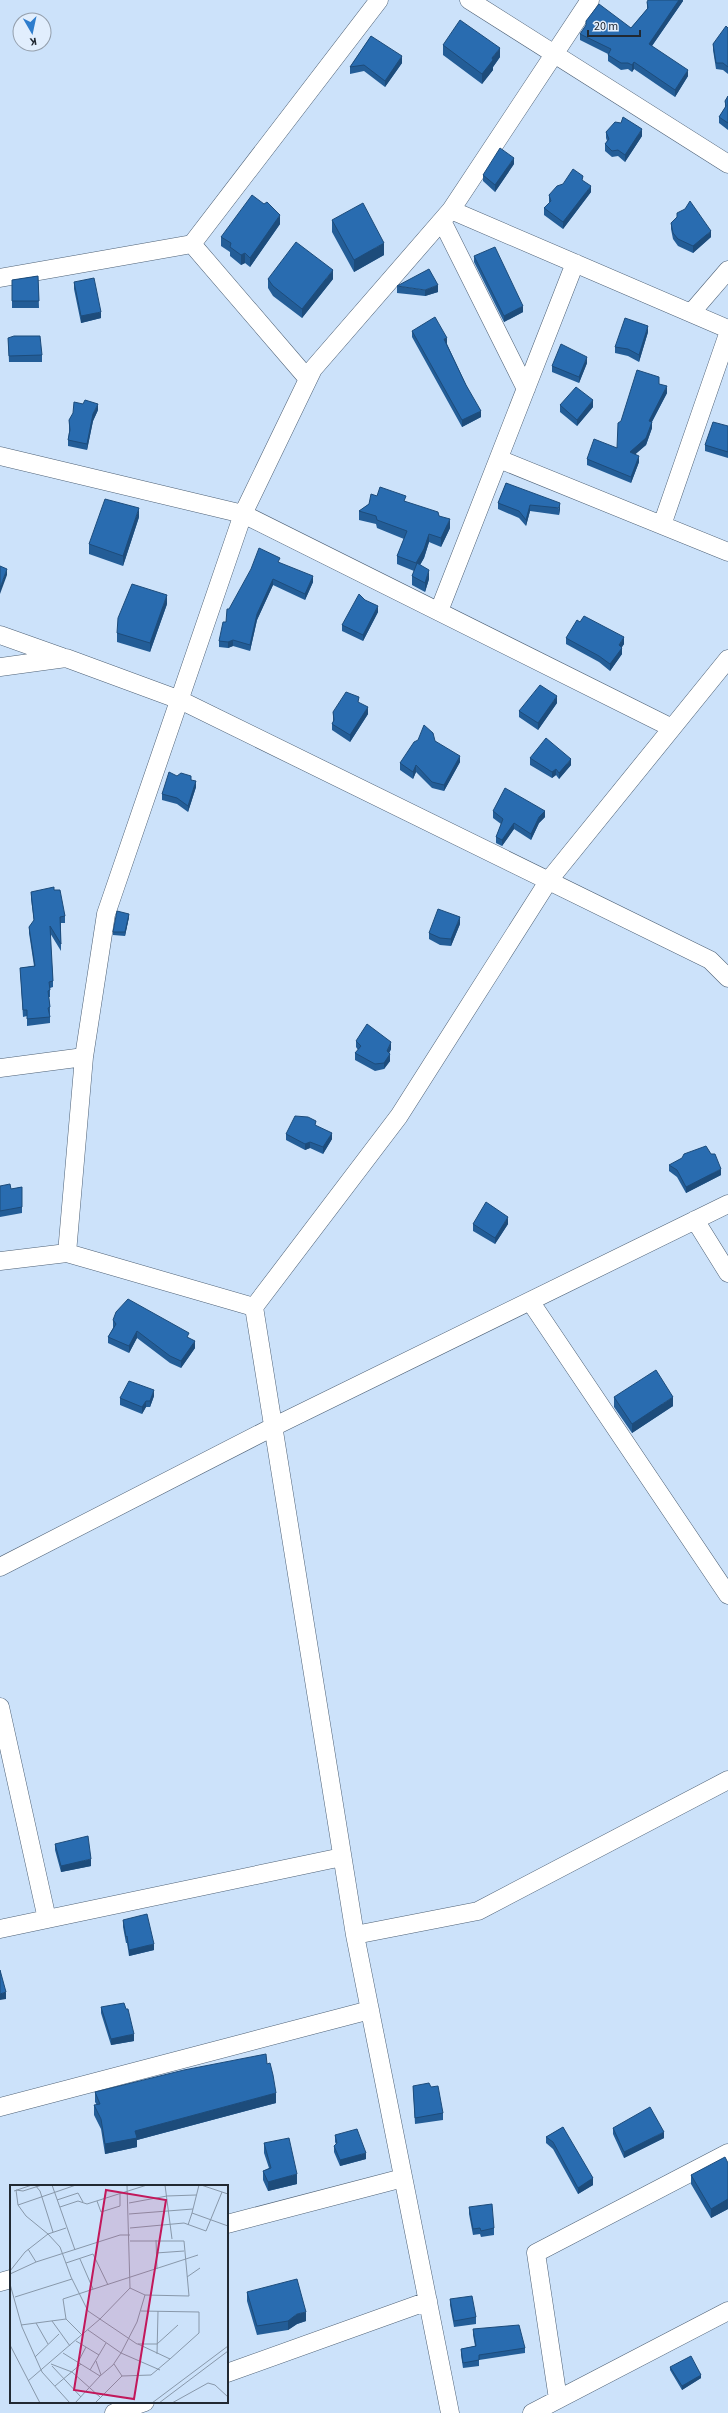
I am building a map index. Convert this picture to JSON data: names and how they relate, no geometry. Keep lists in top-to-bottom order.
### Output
{
  "scale_bar": "20 m",
  "north": "bottom"
}
